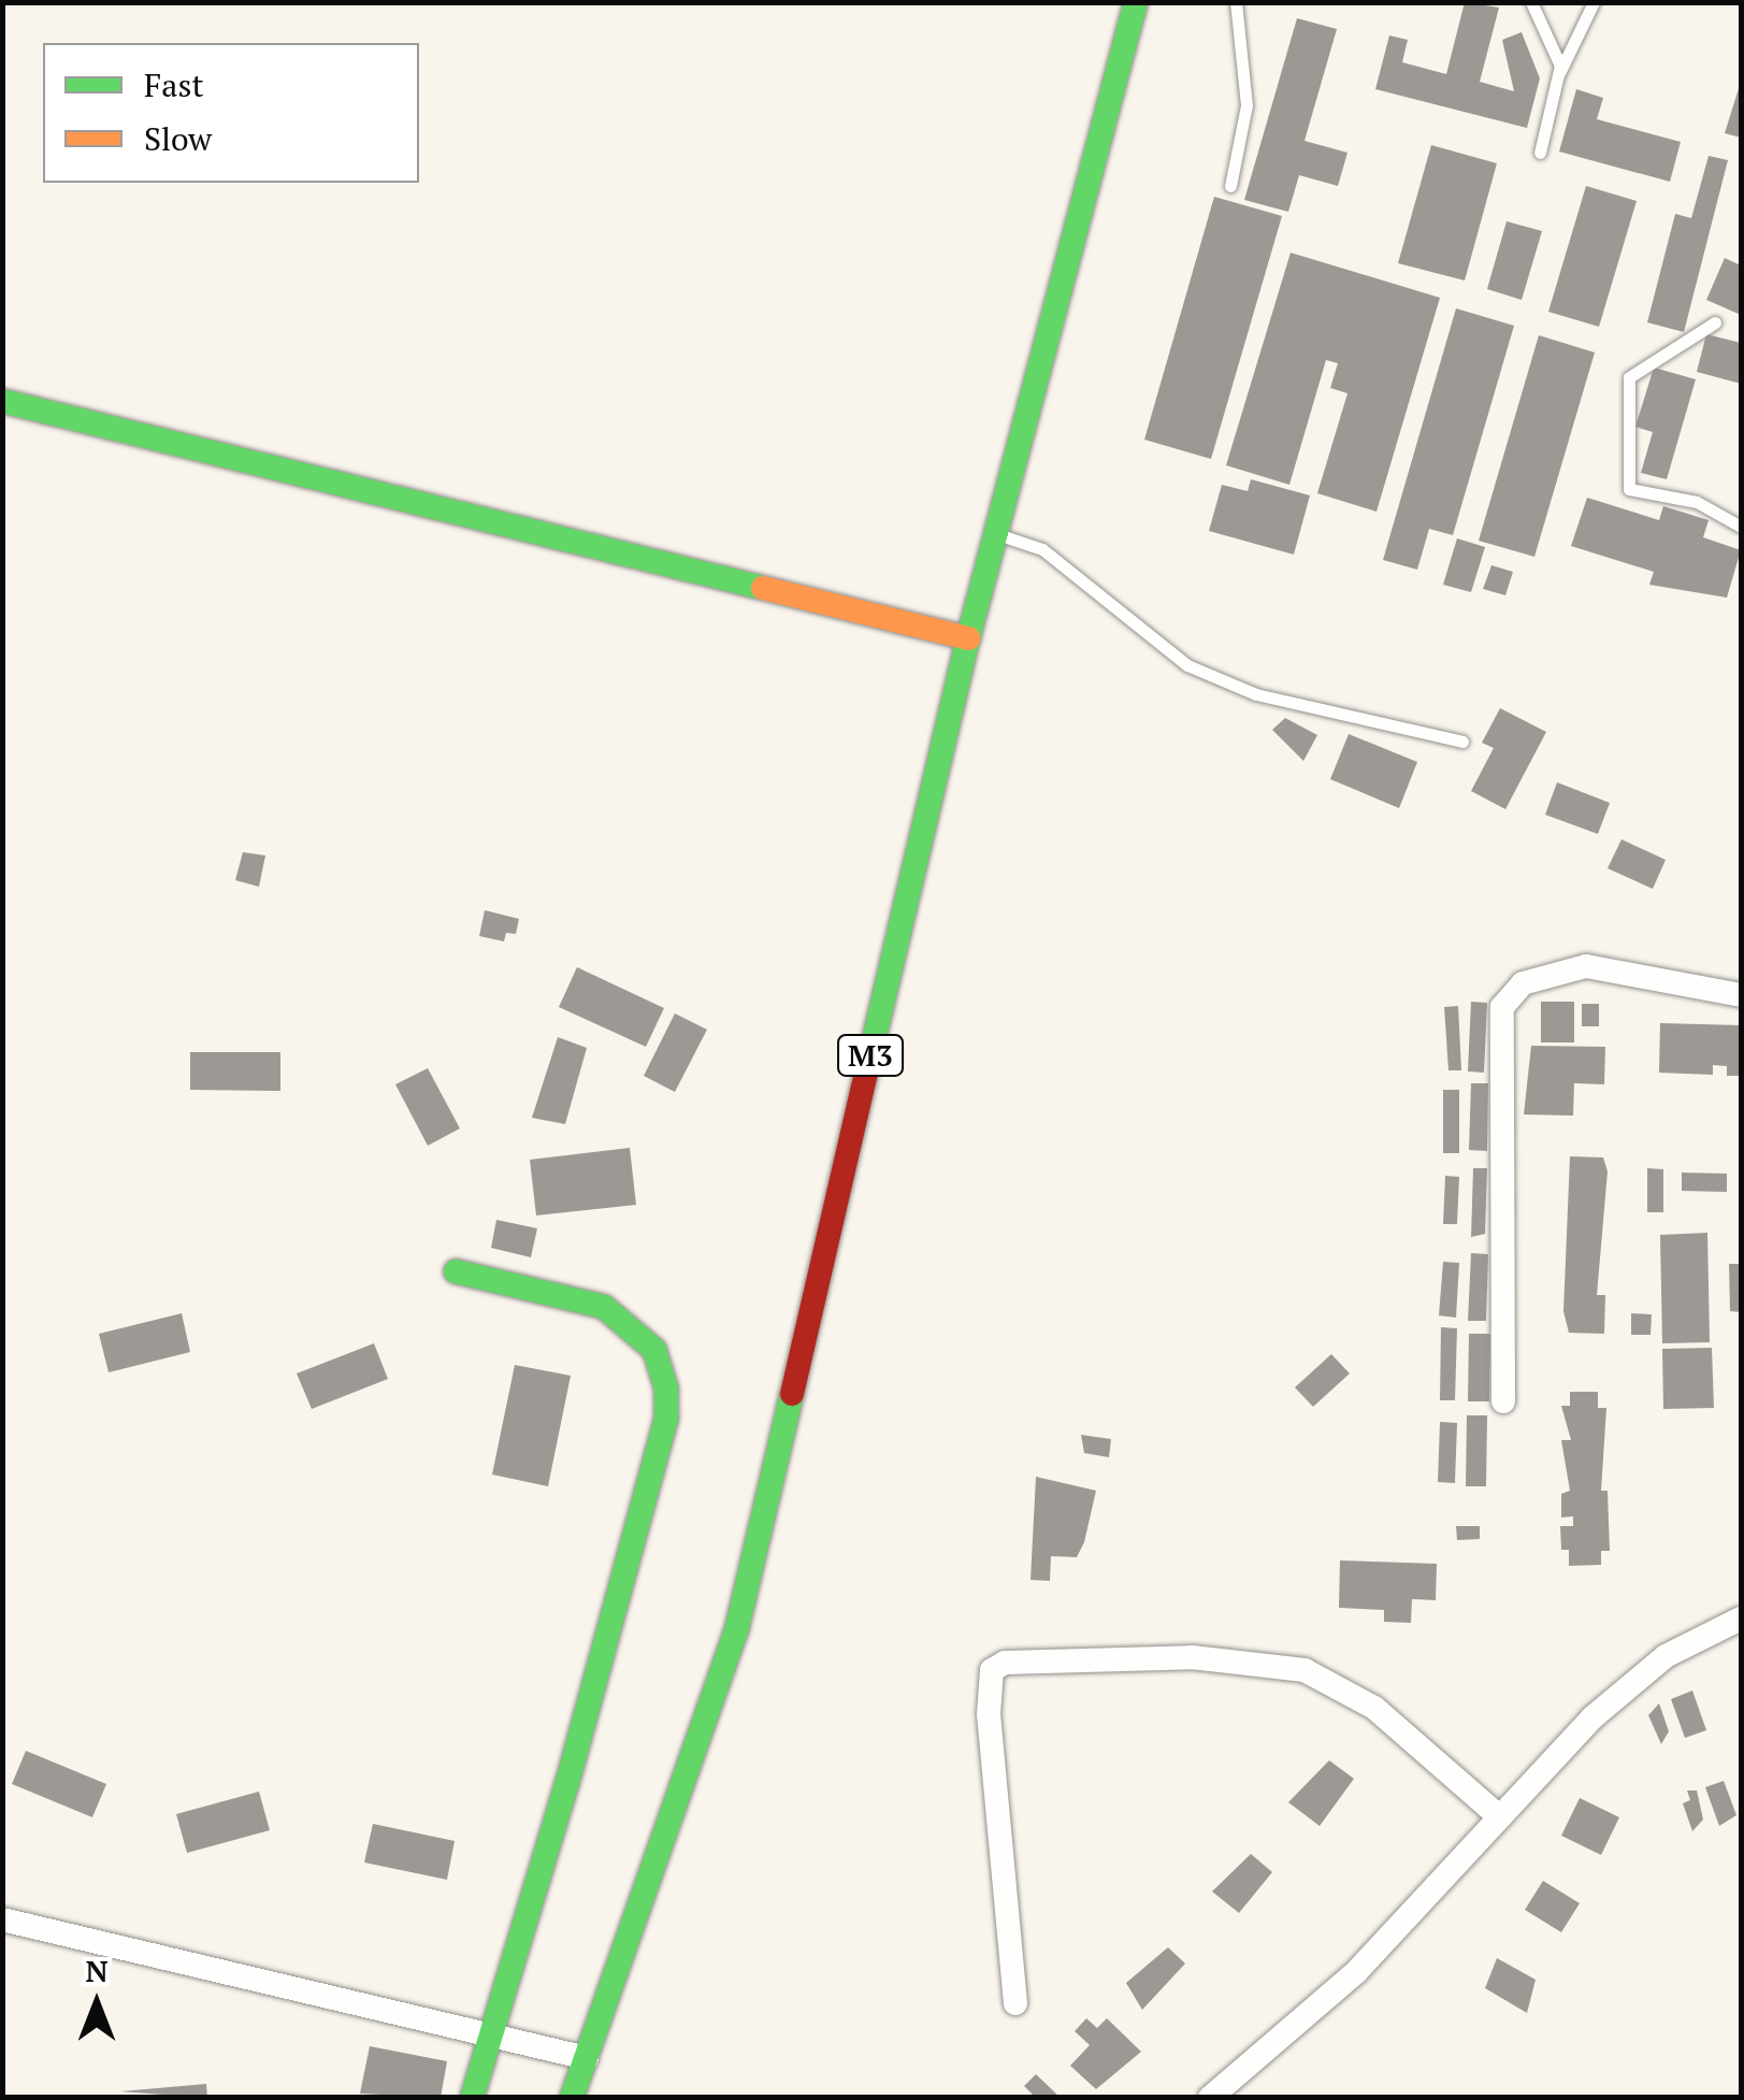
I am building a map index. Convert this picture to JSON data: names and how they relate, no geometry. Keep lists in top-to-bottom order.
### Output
{
  "streets": {
    "main road": ["M3"]
  },
  "legend": ["Fast", "Slow"],
  "north": "top"
}
